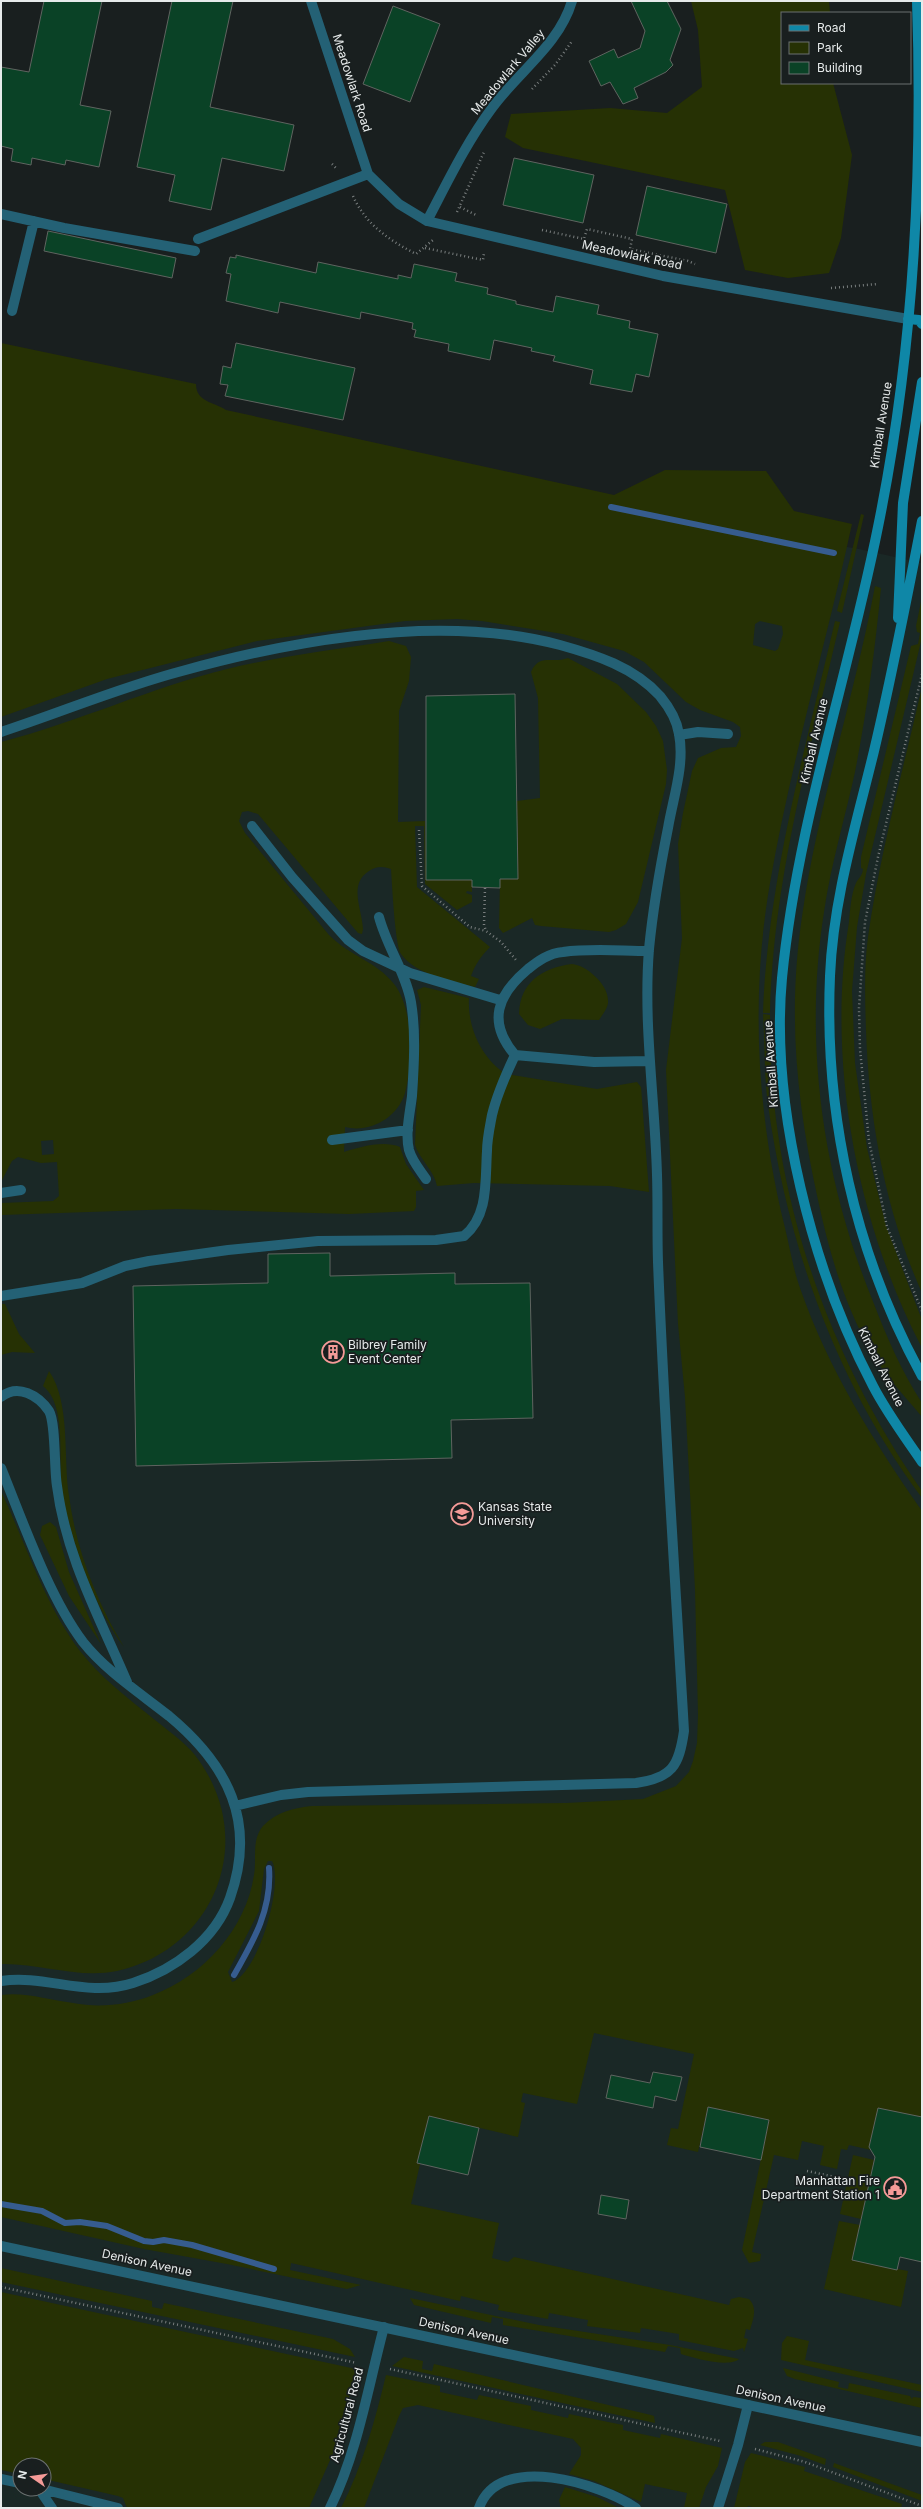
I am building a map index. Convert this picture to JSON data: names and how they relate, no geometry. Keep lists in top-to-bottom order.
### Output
{
  "streets": {
    "main road": ["Kimball Avenue"],
    "street": [
      "Meadowlark Valley",
      "Meadowlark Road",
      "Denison Avenue",
      "Agricultural Road"
    ]
  },
  "crossings": [
    ["Meadowlark Valley", "Meadowlark Road"],
    ["Meadowlark Road", "Kimball Avenue"],
    ["Denison Avenue", "Agricultural Road"]
  ],
  "places": {
    "building": ["Bilbrey Family Event Center"],
    "school or university": ["Kansas State University"],
    "public building": ["Manhattan Fire Department Station 1"]
  },
  "legend": ["Road", "Park", "Building"],
  "north": "left"
}
